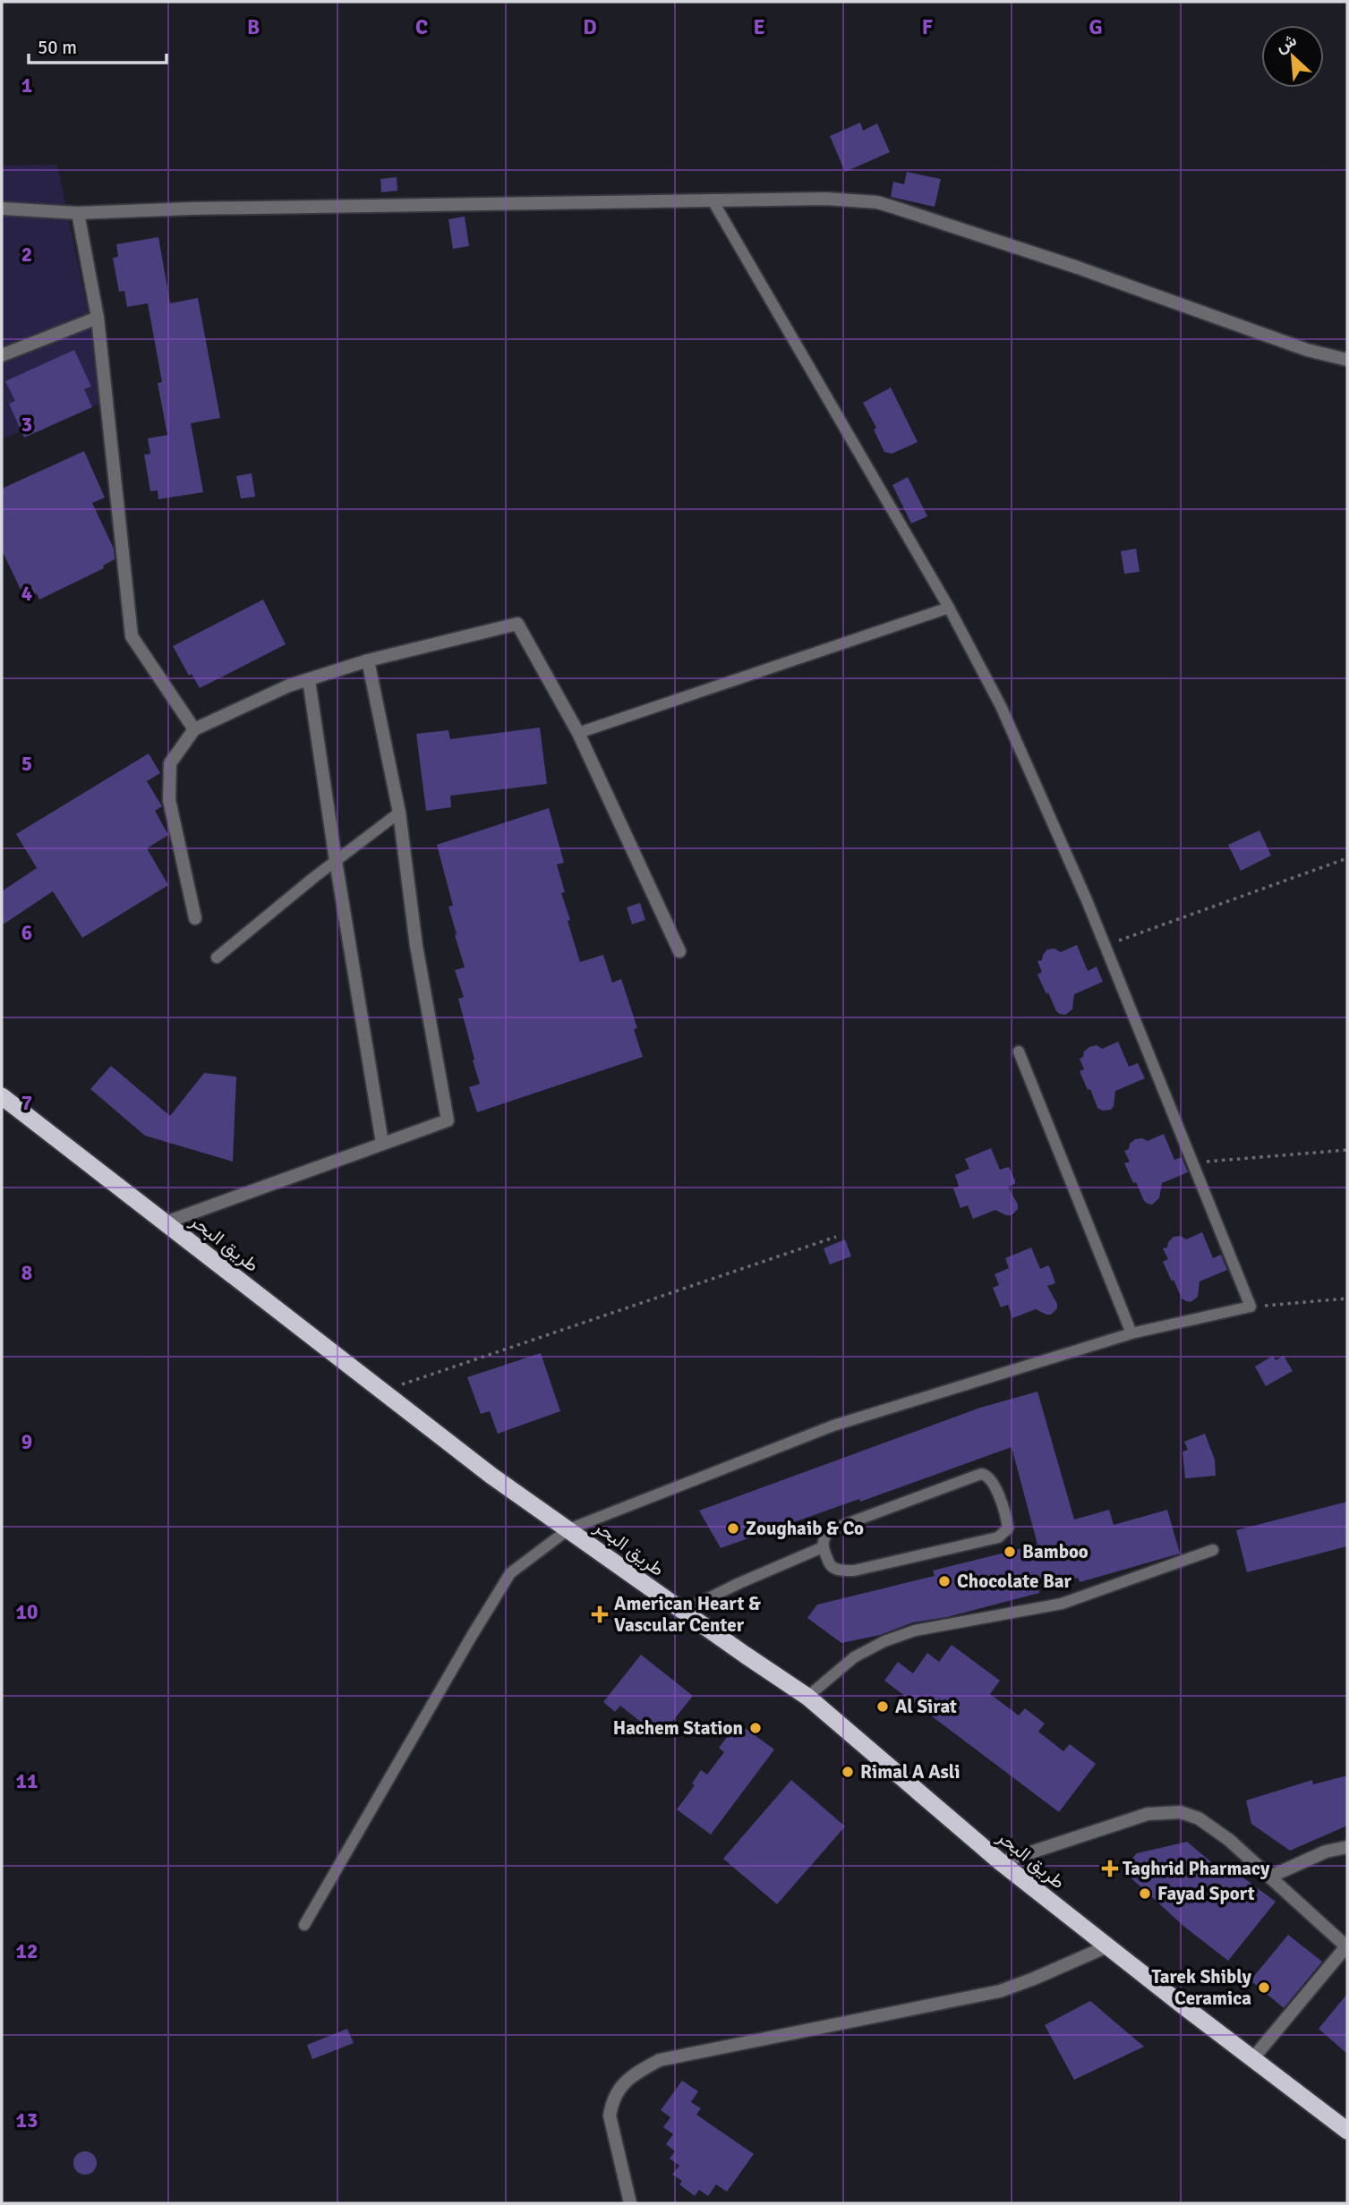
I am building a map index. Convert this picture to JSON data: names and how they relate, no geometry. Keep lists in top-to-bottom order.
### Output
{
  "streets": {
    "highway": ["طريق البحر"]
  },
  "places": {
    "other": [
      "Zoughaib & Co",
      "Bamboo",
      "Chocolate Bar",
      "Al Sirat",
      "Hachem Station",
      "Rimal A Asli",
      "Fayad Sport",
      "Tarek Shibly Ceramica"
    ],
    "health": ["American Heart & Vascular Center", "Taghrid Pharmacy"]
  },
  "scale_bar": "50 m",
  "north": "top left",
  "grid": {
    "columns": [
      "B",
      "C",
      "D",
      "E",
      "F",
      "G"
    ],
    "rows": [
      "1",
      "2",
      "3",
      "4",
      "5",
      "6",
      "7",
      "8",
      "9",
      "10",
      "11",
      "12",
      "13"
    ]
  }
}
